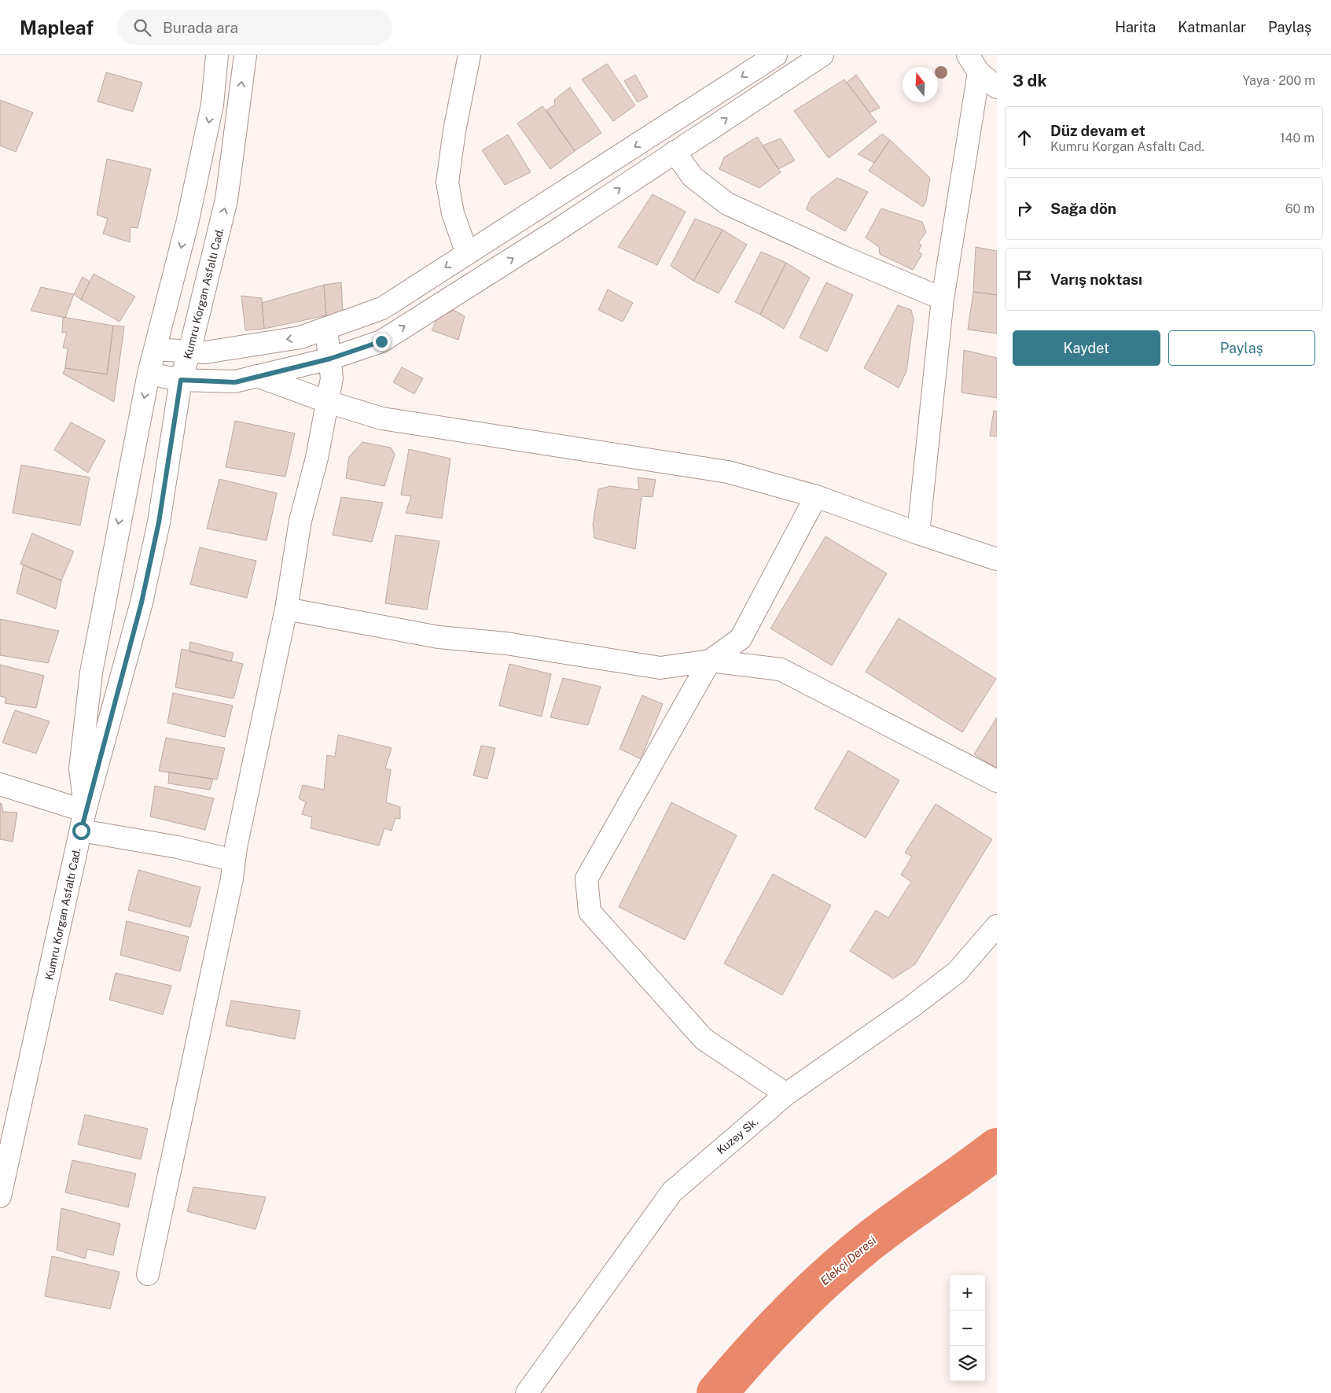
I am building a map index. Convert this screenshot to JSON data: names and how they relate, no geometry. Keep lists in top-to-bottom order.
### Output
{
  "streets": {
    "street": ["Kumru Korgan Asfaltı Cad.", "Kuzey Sk."]
  },
  "water": ["Elekçi Deresi"],
  "north": "top",
  "page": {
    "header": "Mapleaf",
    "search": "Burada ara",
    "nav": ["Harita", "Katmanlar", "Paylaş"],
    "heading": ["3 dk", "Yaya · 200 m"],
    "list": [
      ["Düz devam et", "Kumru Korgan Asfaltı Cad.", "140 m"],
      ["Sağa dön", "60 m"],
      "Varış noktası"
    ],
    "buttons": ["Kaydet", "Paylaş"],
    "map_buttons": ["+", "−"]
  }
}
